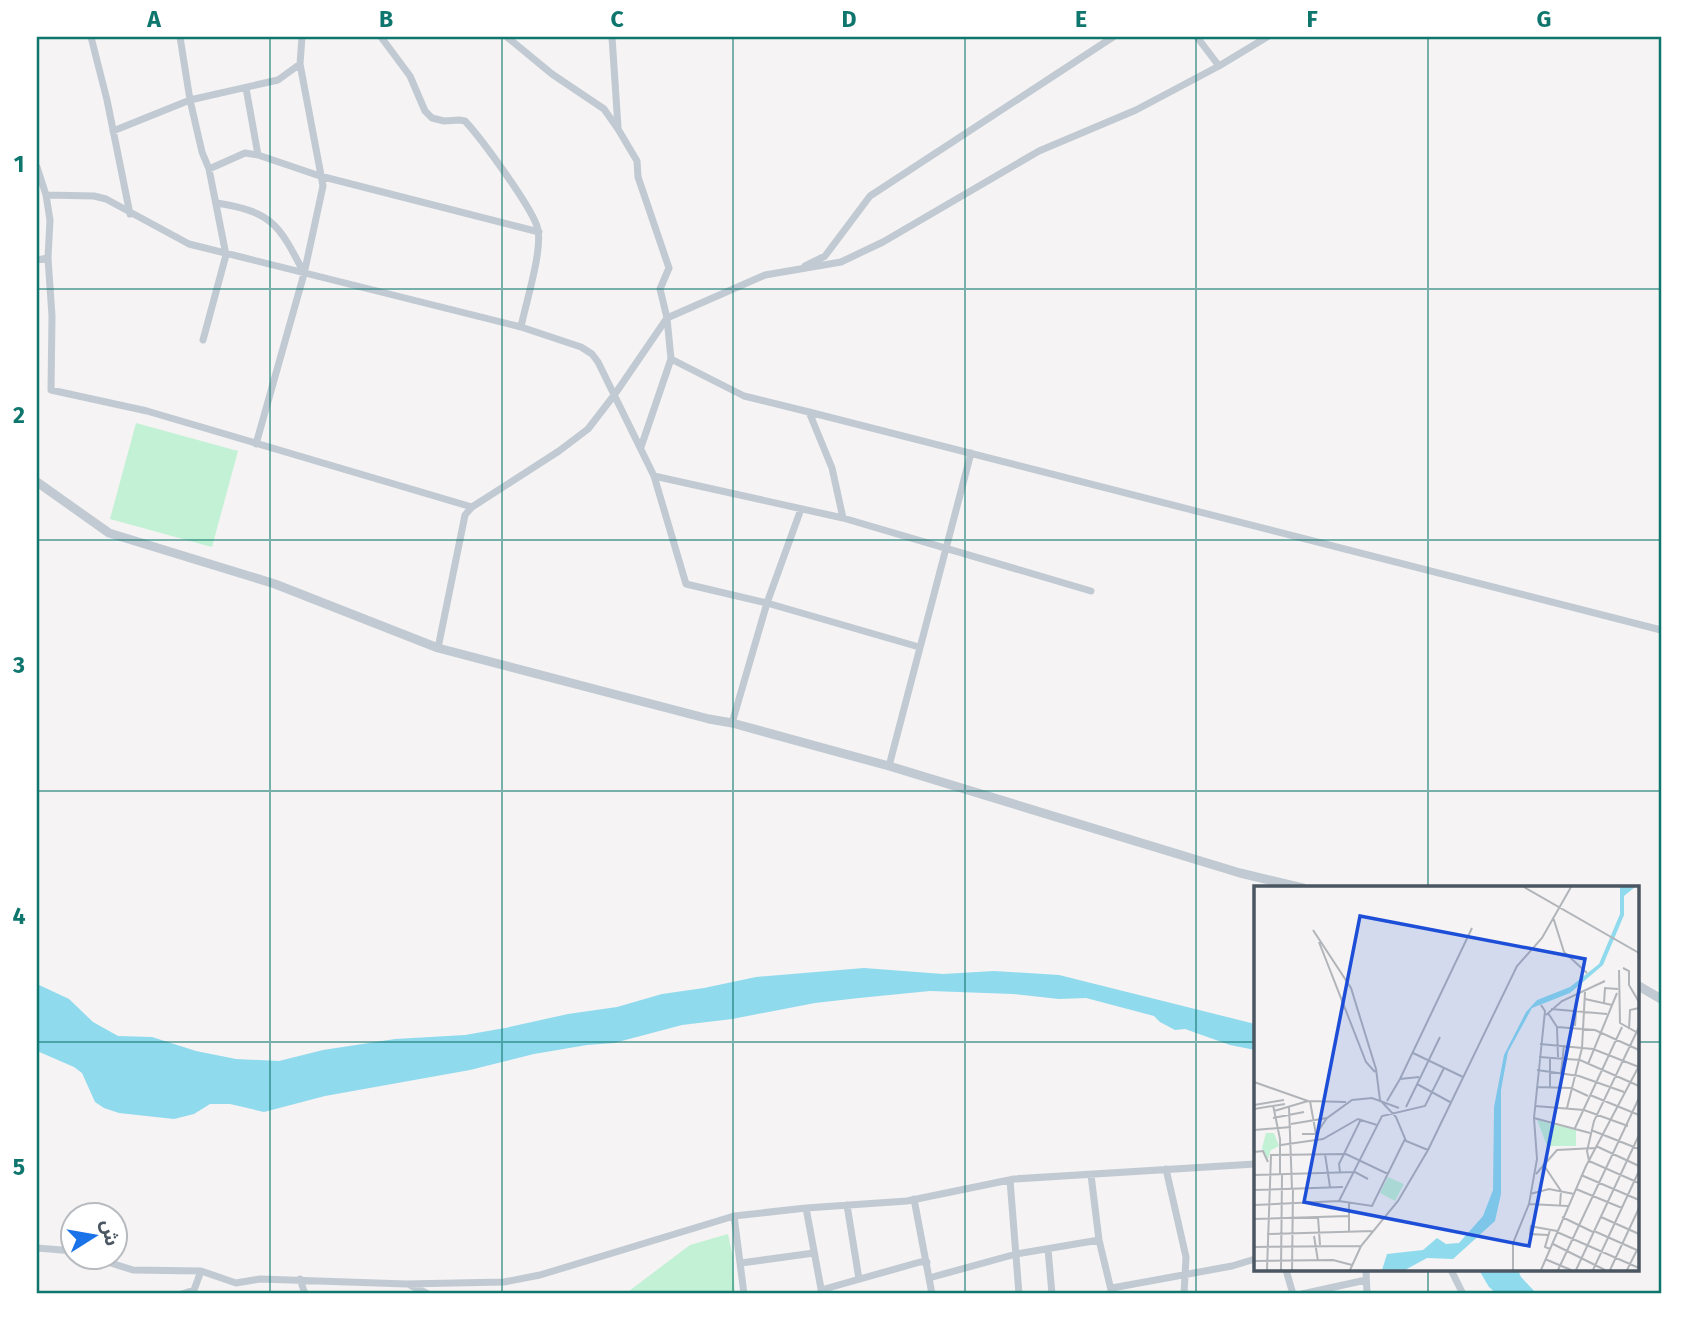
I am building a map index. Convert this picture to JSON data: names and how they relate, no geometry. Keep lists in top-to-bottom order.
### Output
{
  "north": "right",
  "grid": {
    "columns": [
      "A",
      "B",
      "C",
      "D",
      "E",
      "F",
      "G"
    ],
    "rows": [
      "1",
      "2",
      "3",
      "4",
      "5"
    ]
  }
}
